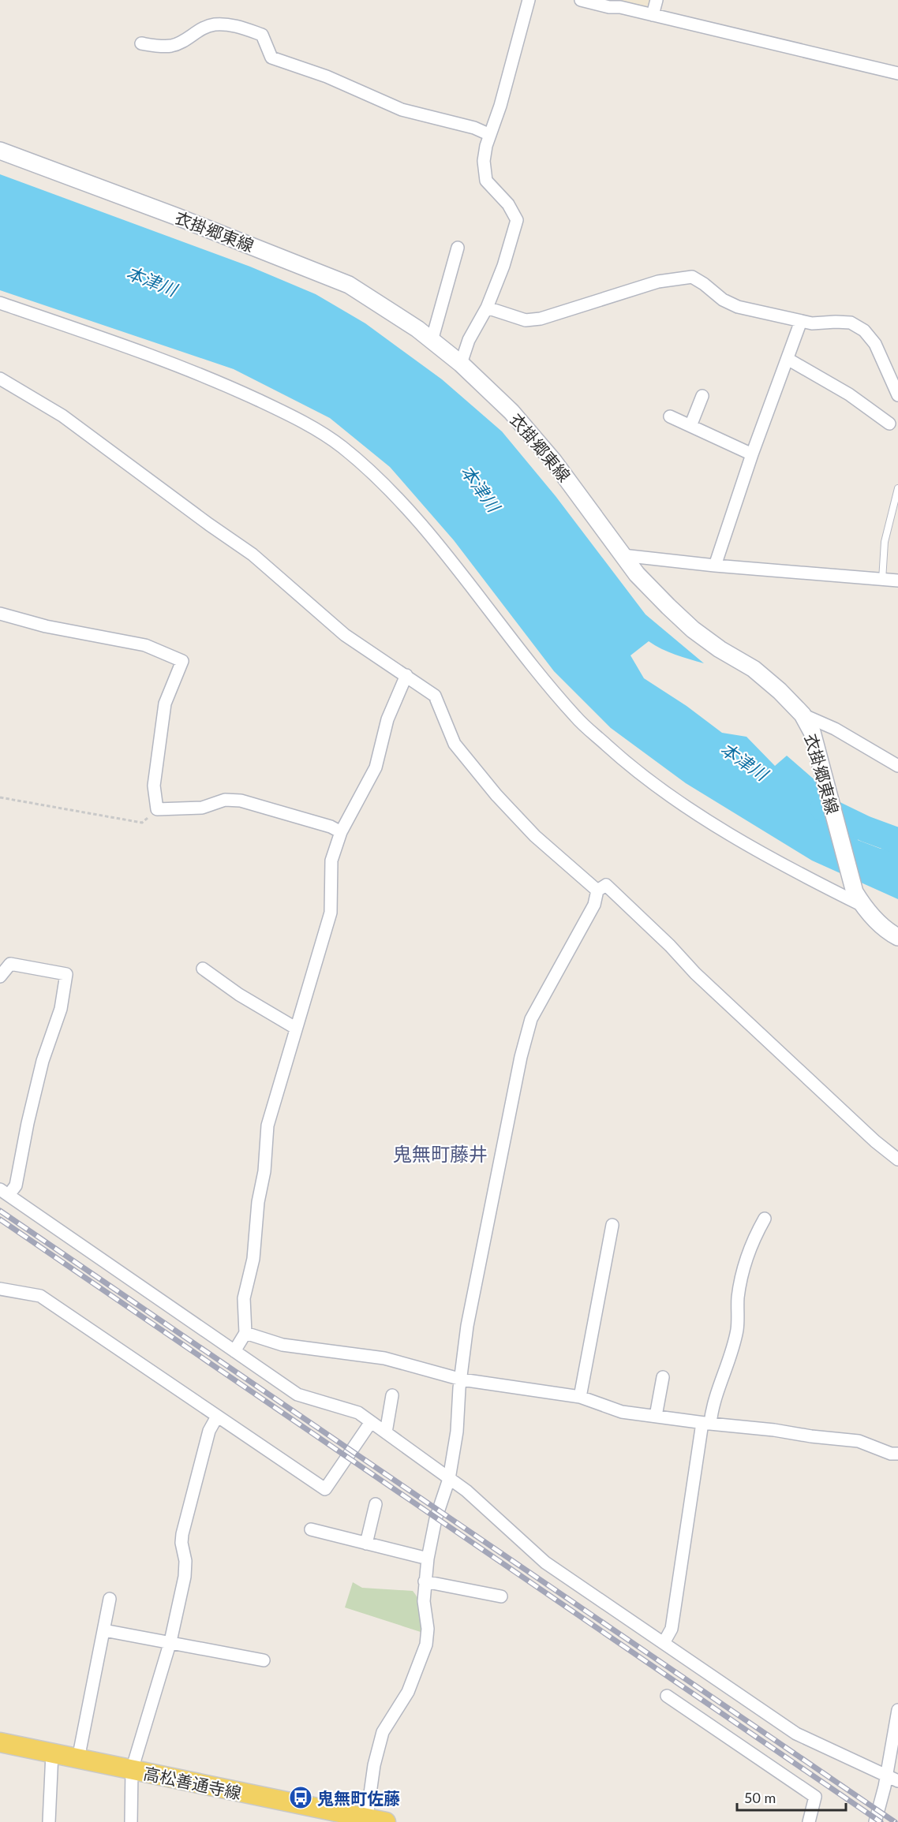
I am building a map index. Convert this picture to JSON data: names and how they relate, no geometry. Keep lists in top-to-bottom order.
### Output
{
  "streets": {
    "main road": ["衣掛郷東線", "高松善通寺線"]
  },
  "districts": ["鬼無町藤井"],
  "water": ["本津川"],
  "places": {
    "bus stop": ["鬼無町佐藤"]
  },
  "scale_bar": "50 m"
}
